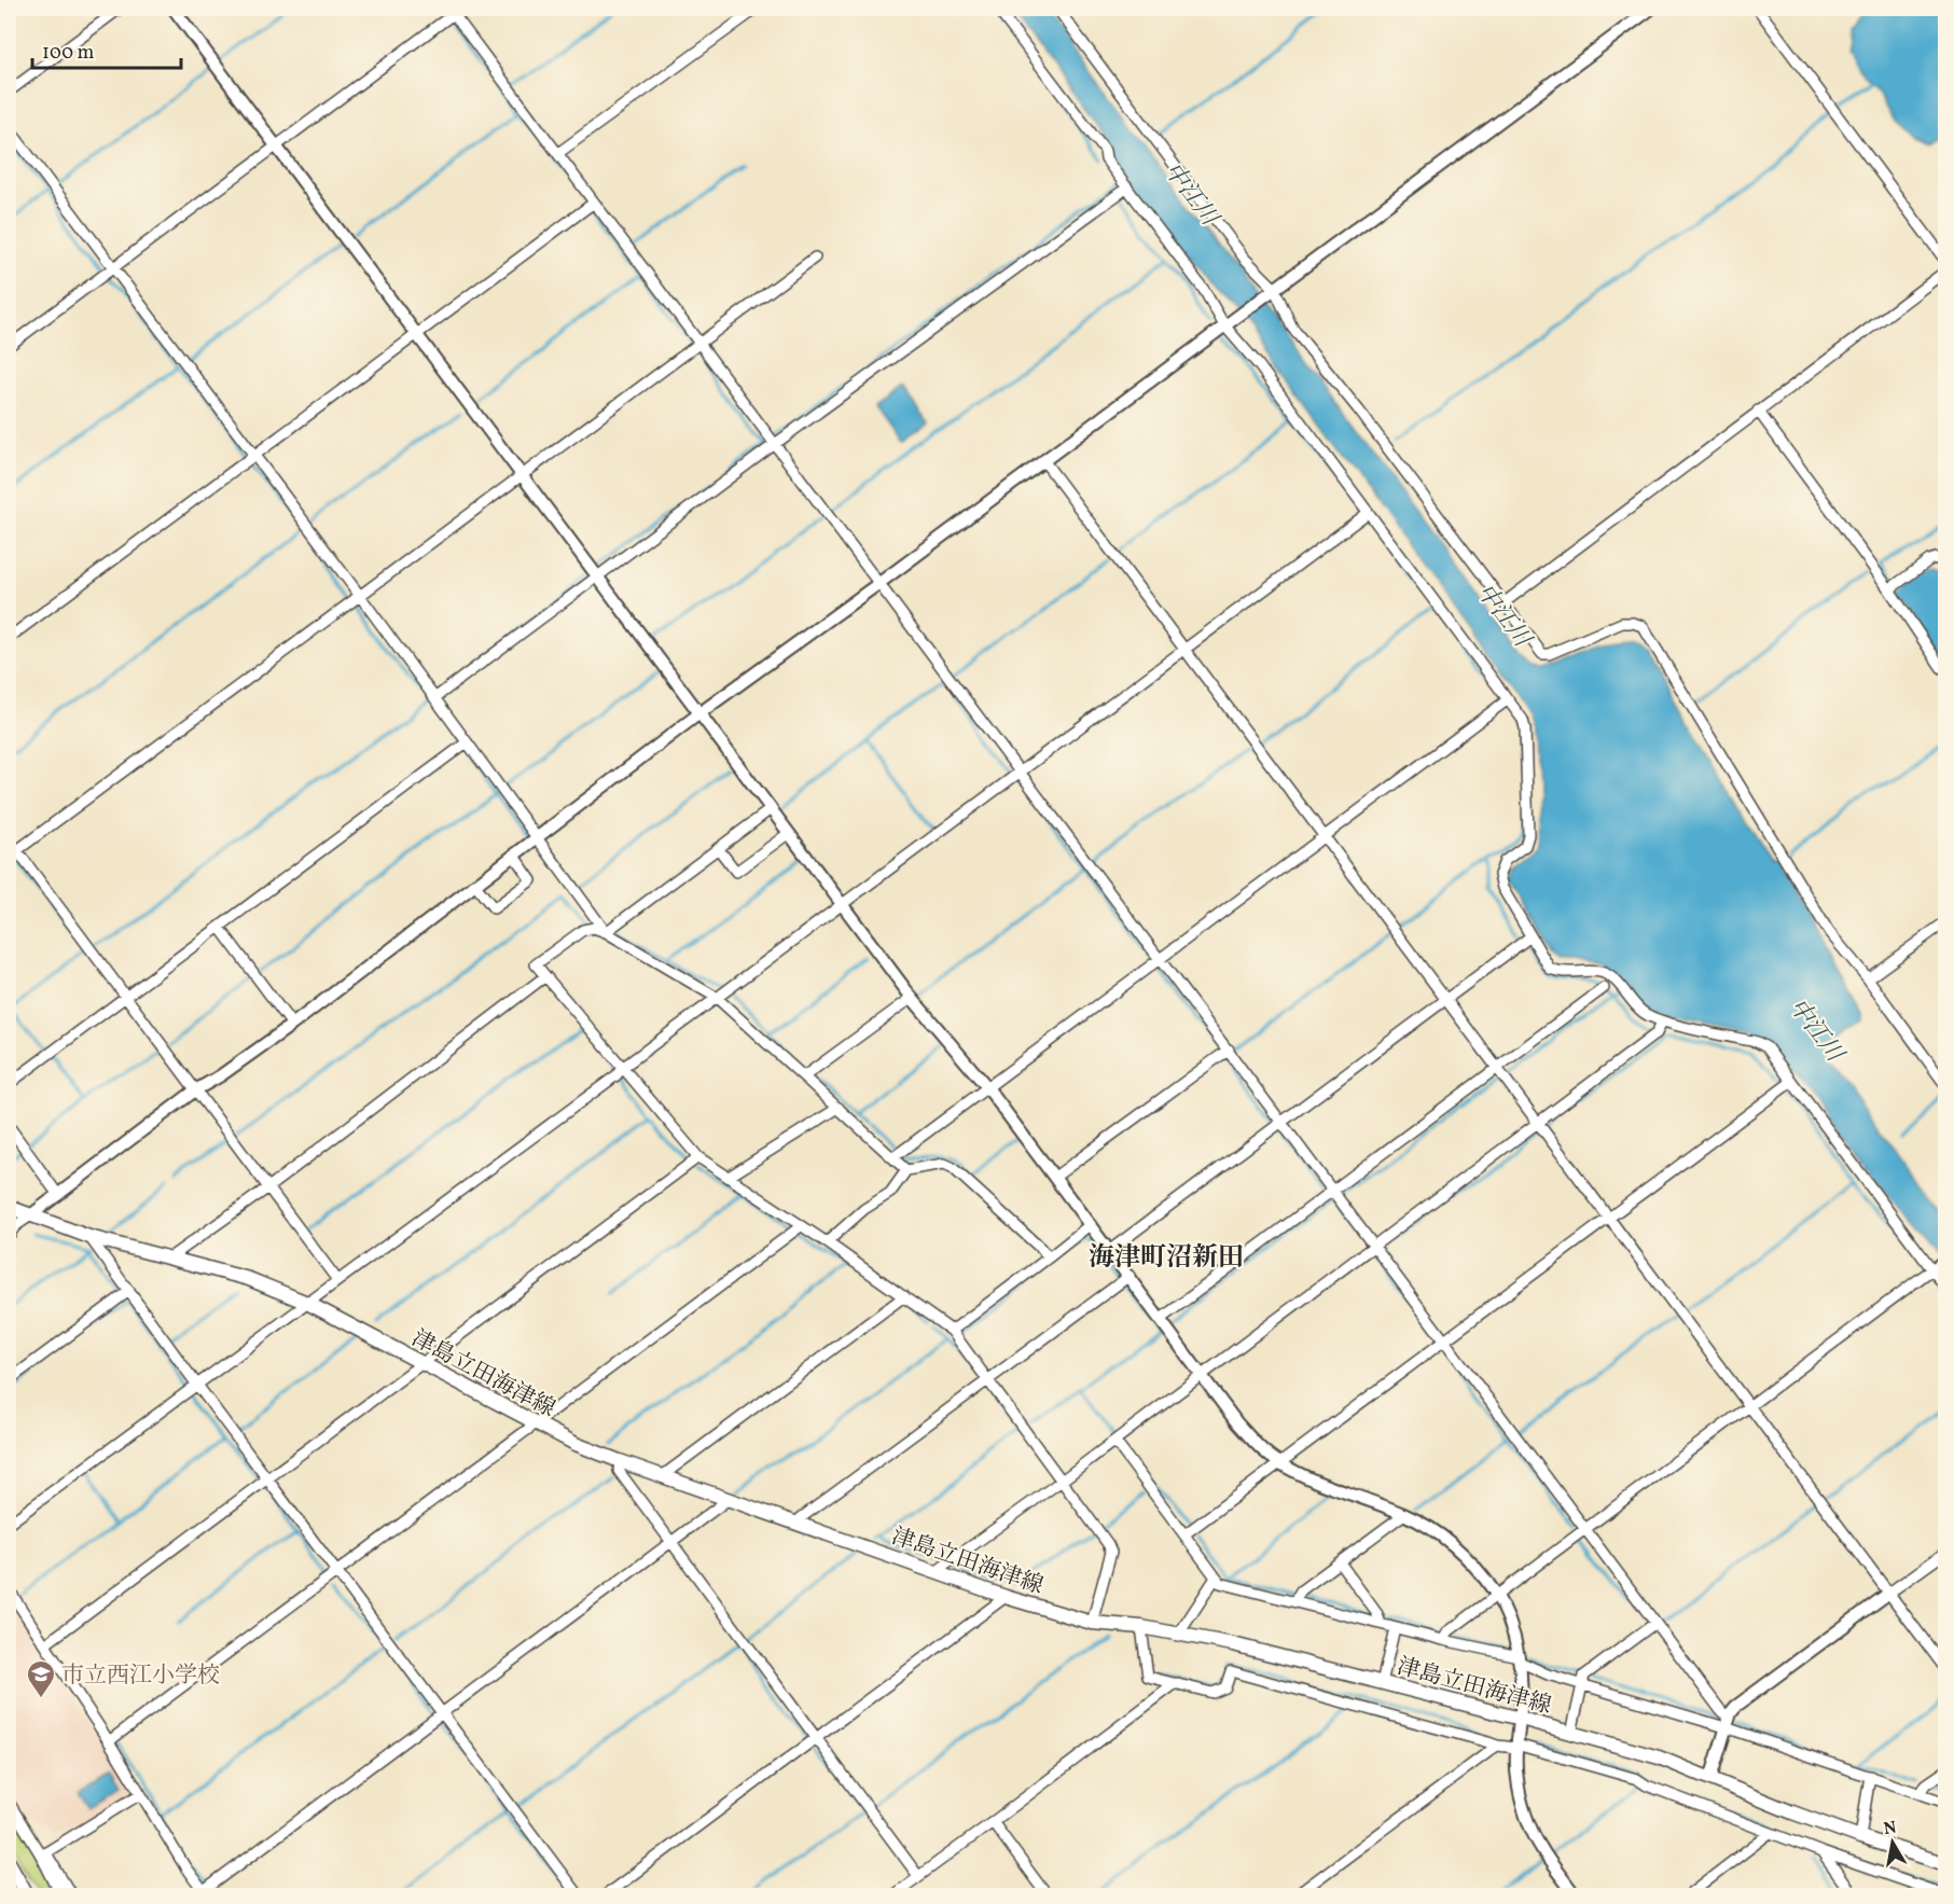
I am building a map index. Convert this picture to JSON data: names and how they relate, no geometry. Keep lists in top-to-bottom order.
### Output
{
  "streets": {
    "main road": ["津島立田海津線"]
  },
  "districts": ["海津町沼新田"],
  "water": ["中江川"],
  "places": {
    "school or university": ["市立西江小学校"]
  },
  "scale_bar": "100 m",
  "north": "top"
}
